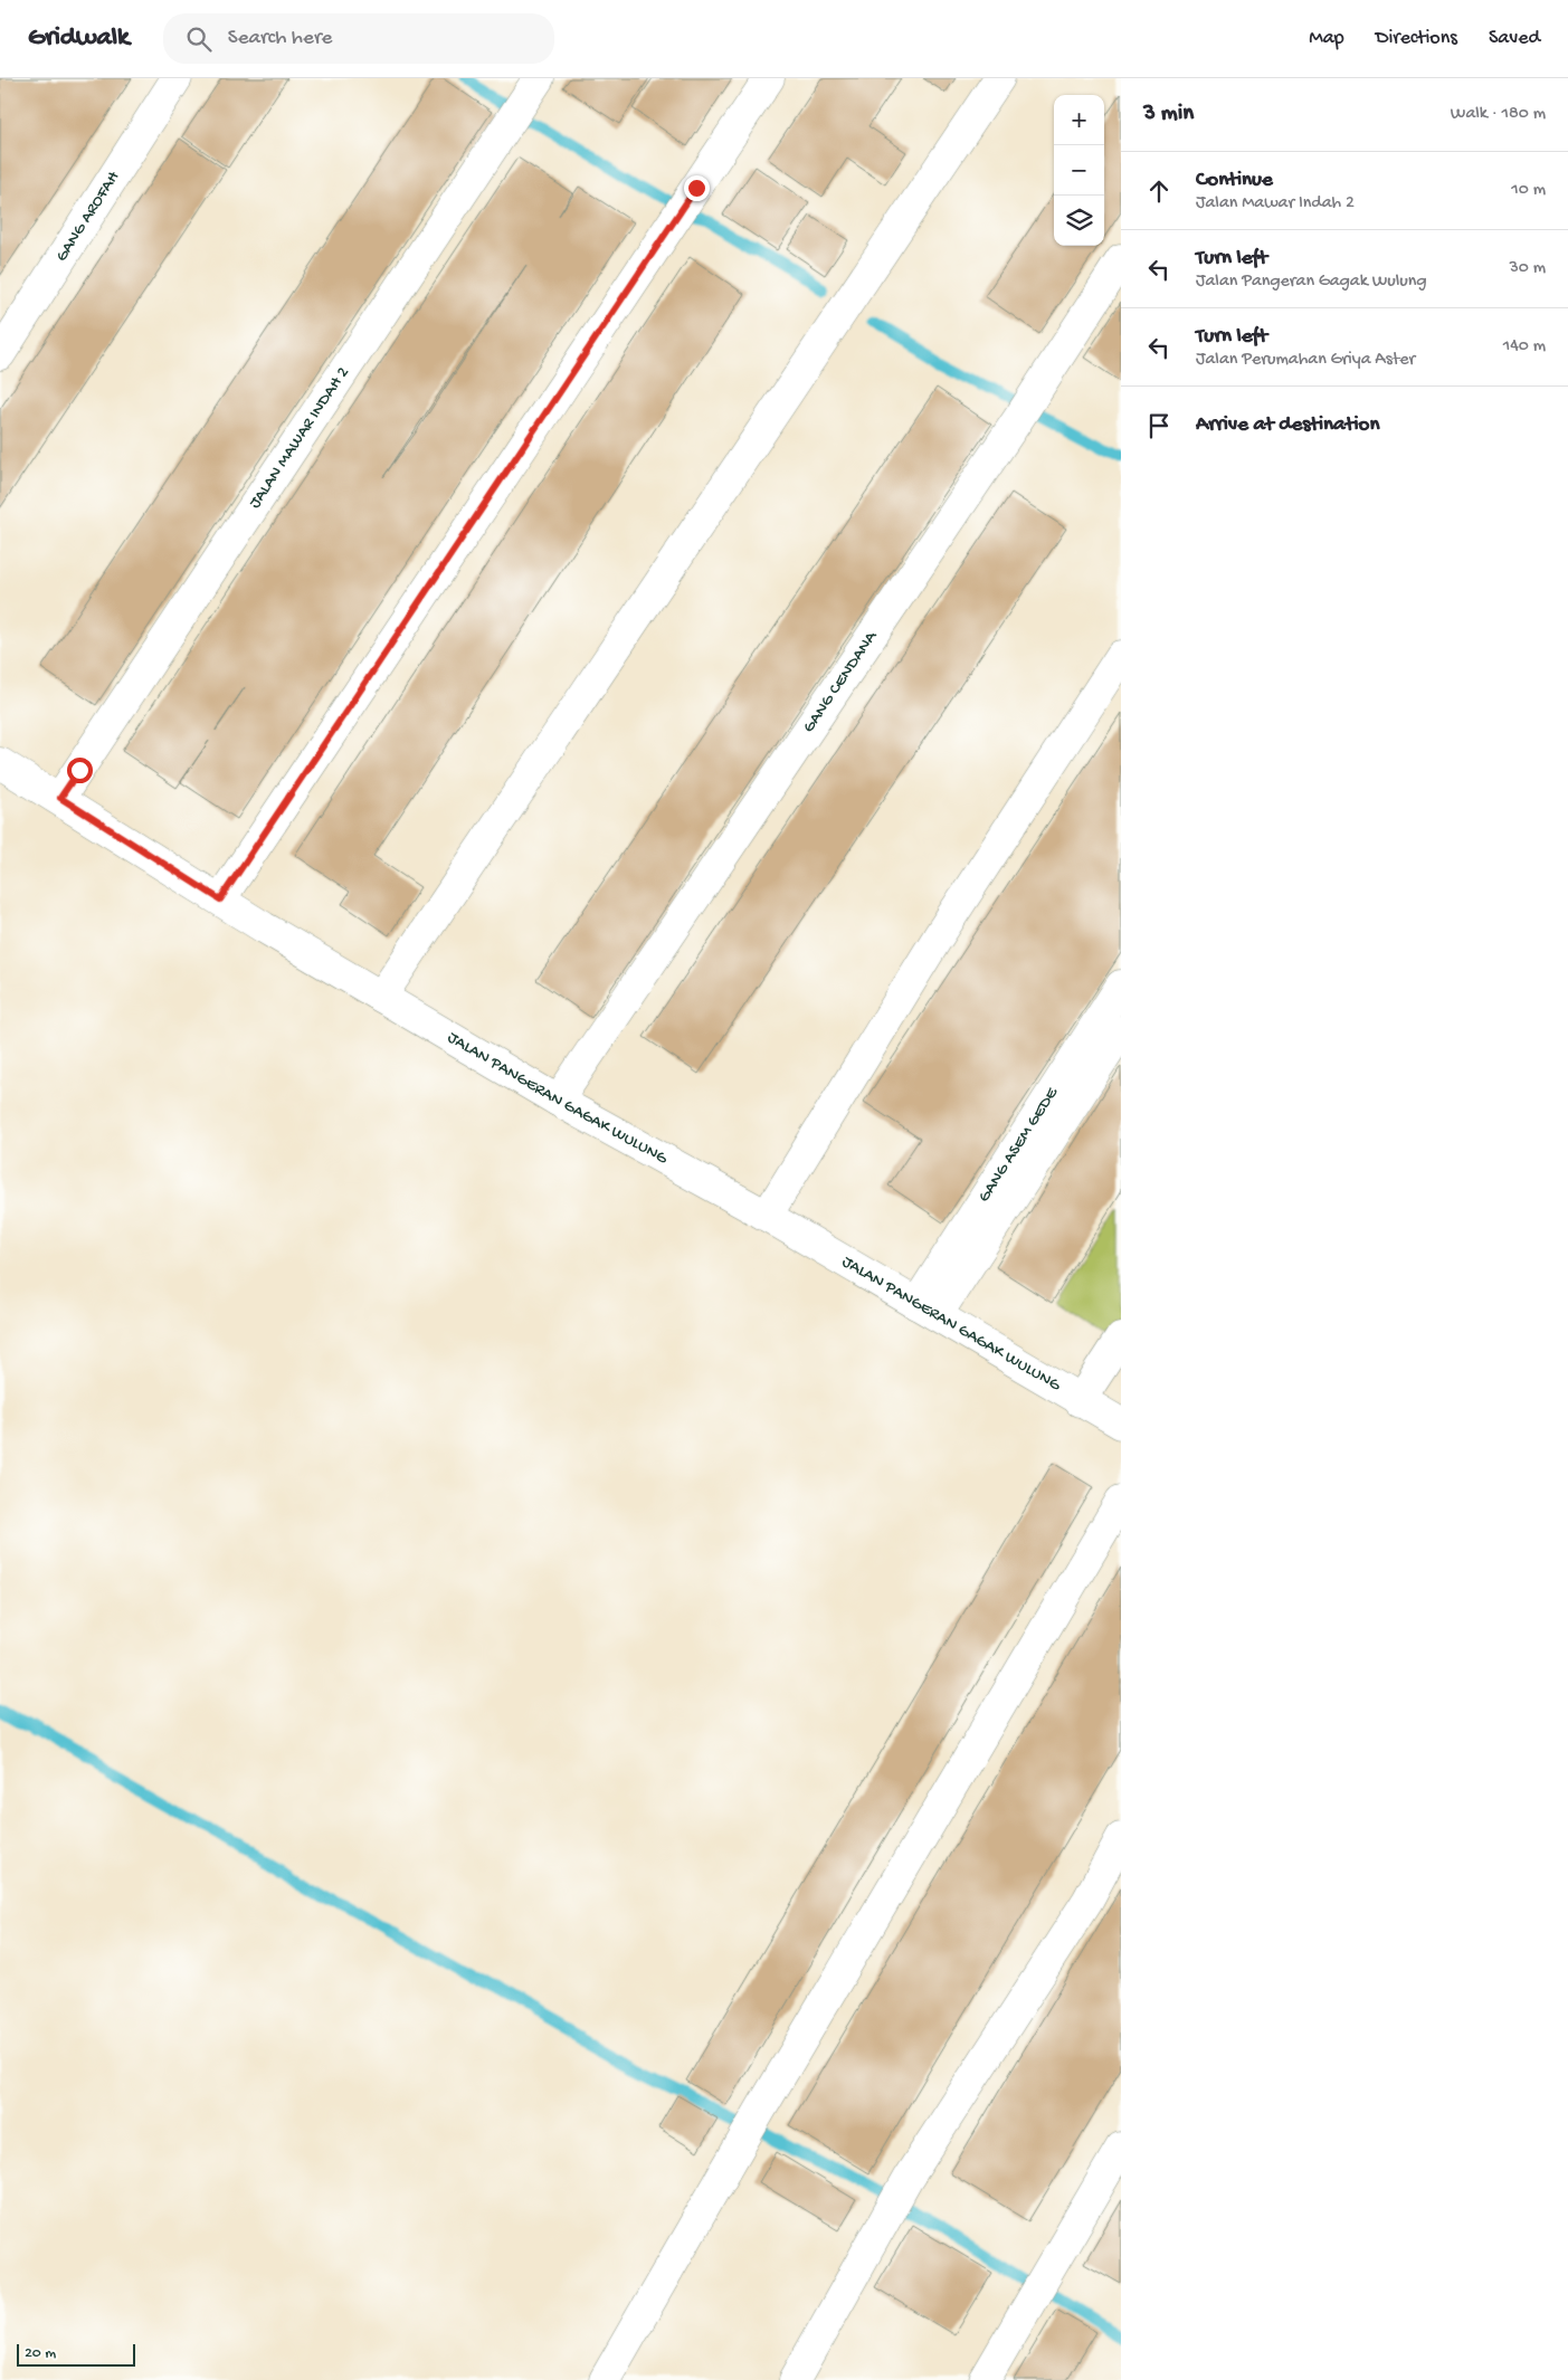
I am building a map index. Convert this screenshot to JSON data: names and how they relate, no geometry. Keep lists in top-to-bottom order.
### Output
{
  "streets": {
    "street": [
      "GANG AROFAH",
      "JALAN MAWAR INDAH 2",
      "GANG CENDANA",
      "JALAN PANGERAN GAGAK WULUNG",
      "GANG ASEM GEDE"
    ]
  },
  "crossings": [
    ["JALAN MAWAR INDAH 2", "JALAN PANGERAN GAGAK WULUNG"],
    ["GANG CENDANA", "JALAN PANGERAN GAGAK WULUNG"],
    ["JALAN PANGERAN GAGAK WULUNG", "GANG ASEM GEDE"]
  ],
  "scale_bar": "20 m",
  "page": {
    "header": "Gridwalk",
    "search": "Search here",
    "nav": ["Map", "Directions", "Saved"],
    "heading": ["3 min", "Walk · 180 m"],
    "map_buttons": ["+", "−"],
    "list": [
      ["Continue", "Jalan Mawar Indah 2", "10 m"],
      ["Turn left", "Jalan Pangeran Gagak Wulung", "30 m"],
      ["Turn left", "Jalan Perumahan Griya Aster", "140 m"],
      "Arrive at destination"
    ],
    "scale": "20 m"
  }
}
